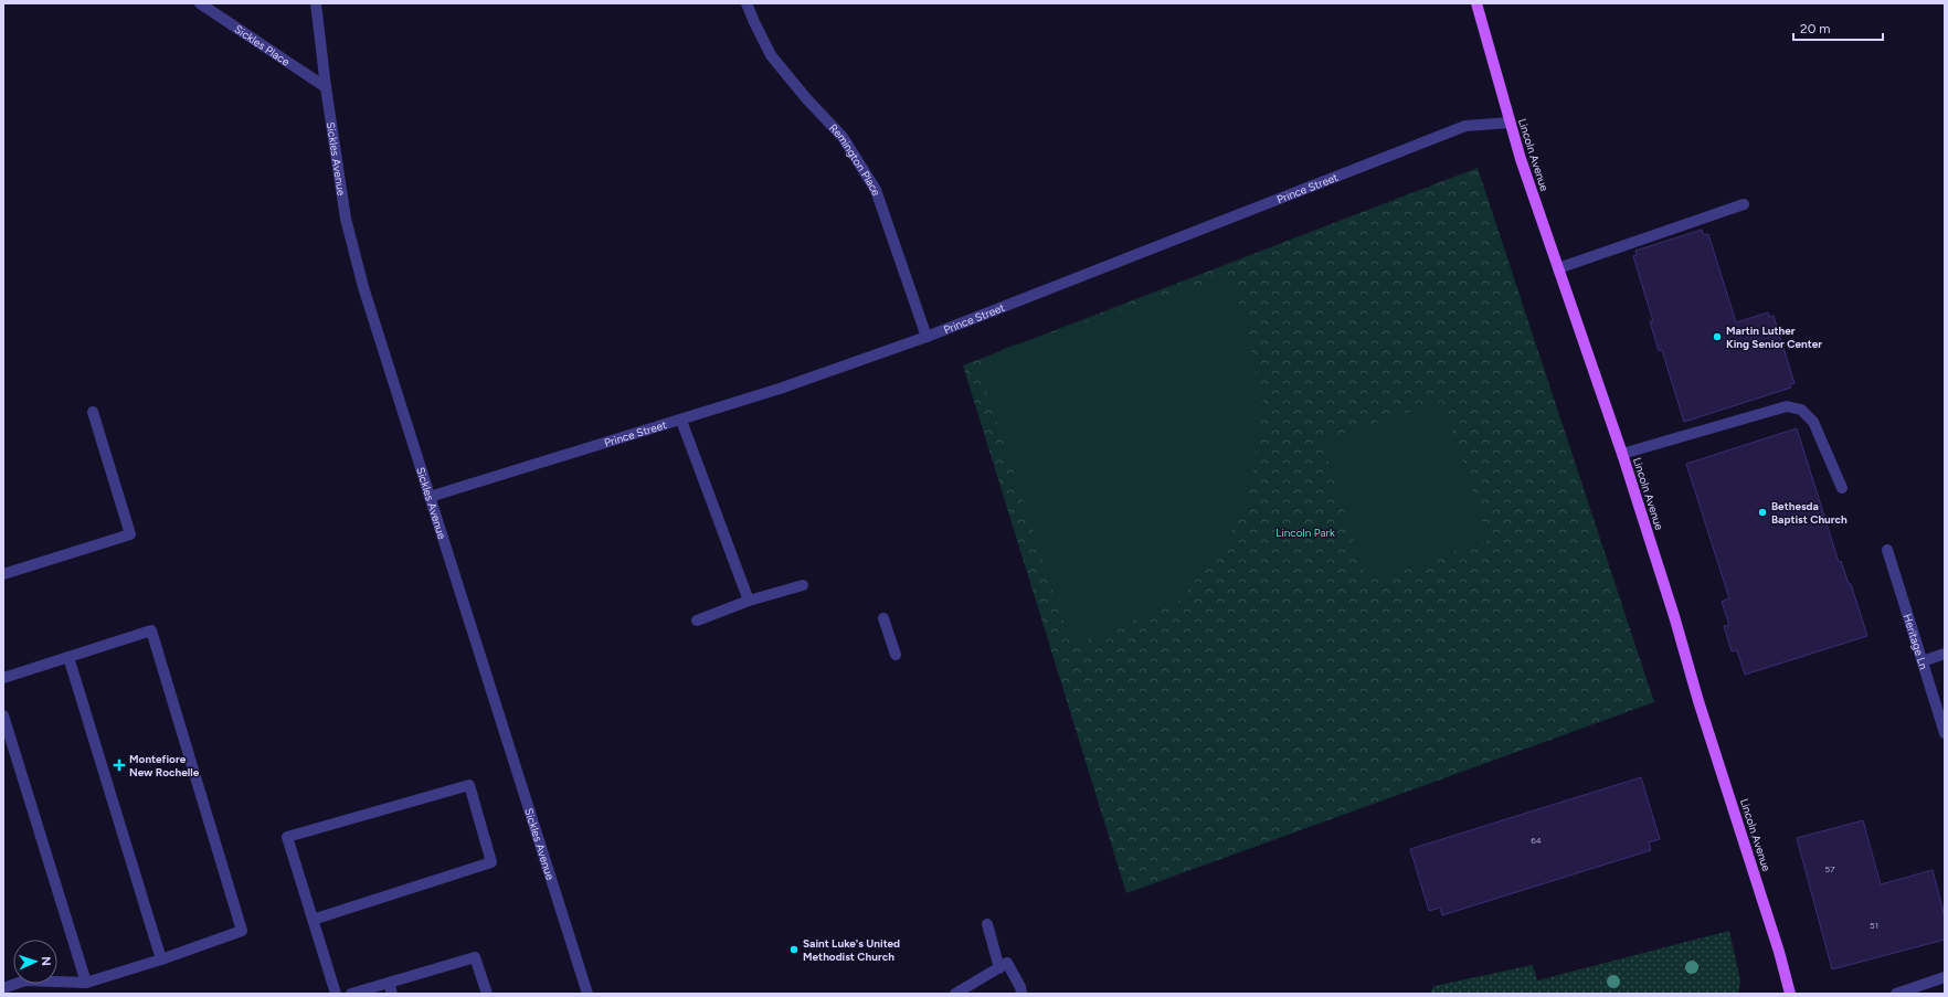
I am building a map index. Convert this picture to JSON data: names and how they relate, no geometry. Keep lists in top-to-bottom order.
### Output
{
  "streets": {
    "main road": ["Lincoln Avenue"],
    "street": [
      "Sickles Place",
      "Sickles Avenue",
      "Remington Place",
      "Prince Street",
      "Heritage Ln"
    ]
  },
  "crossings": [
    ["Sickles Place", "Sickles Avenue"],
    ["Lincoln Avenue", "Prince Street"],
    ["Sickles Avenue", "Prince Street"],
    ["Remington Place", "Prince Street"]
  ],
  "parks": ["Lincoln Park"],
  "places": {
    "other": ["Martin Luther King Senior Center", "Bethesda Baptist Church", "Saint Luke's United Methodist Church"],
    "health": ["Montefiore New Rochelle"]
  },
  "house_numbers": ["64", "57", "51"],
  "scale_bar": "20 m",
  "north": "right"
}
